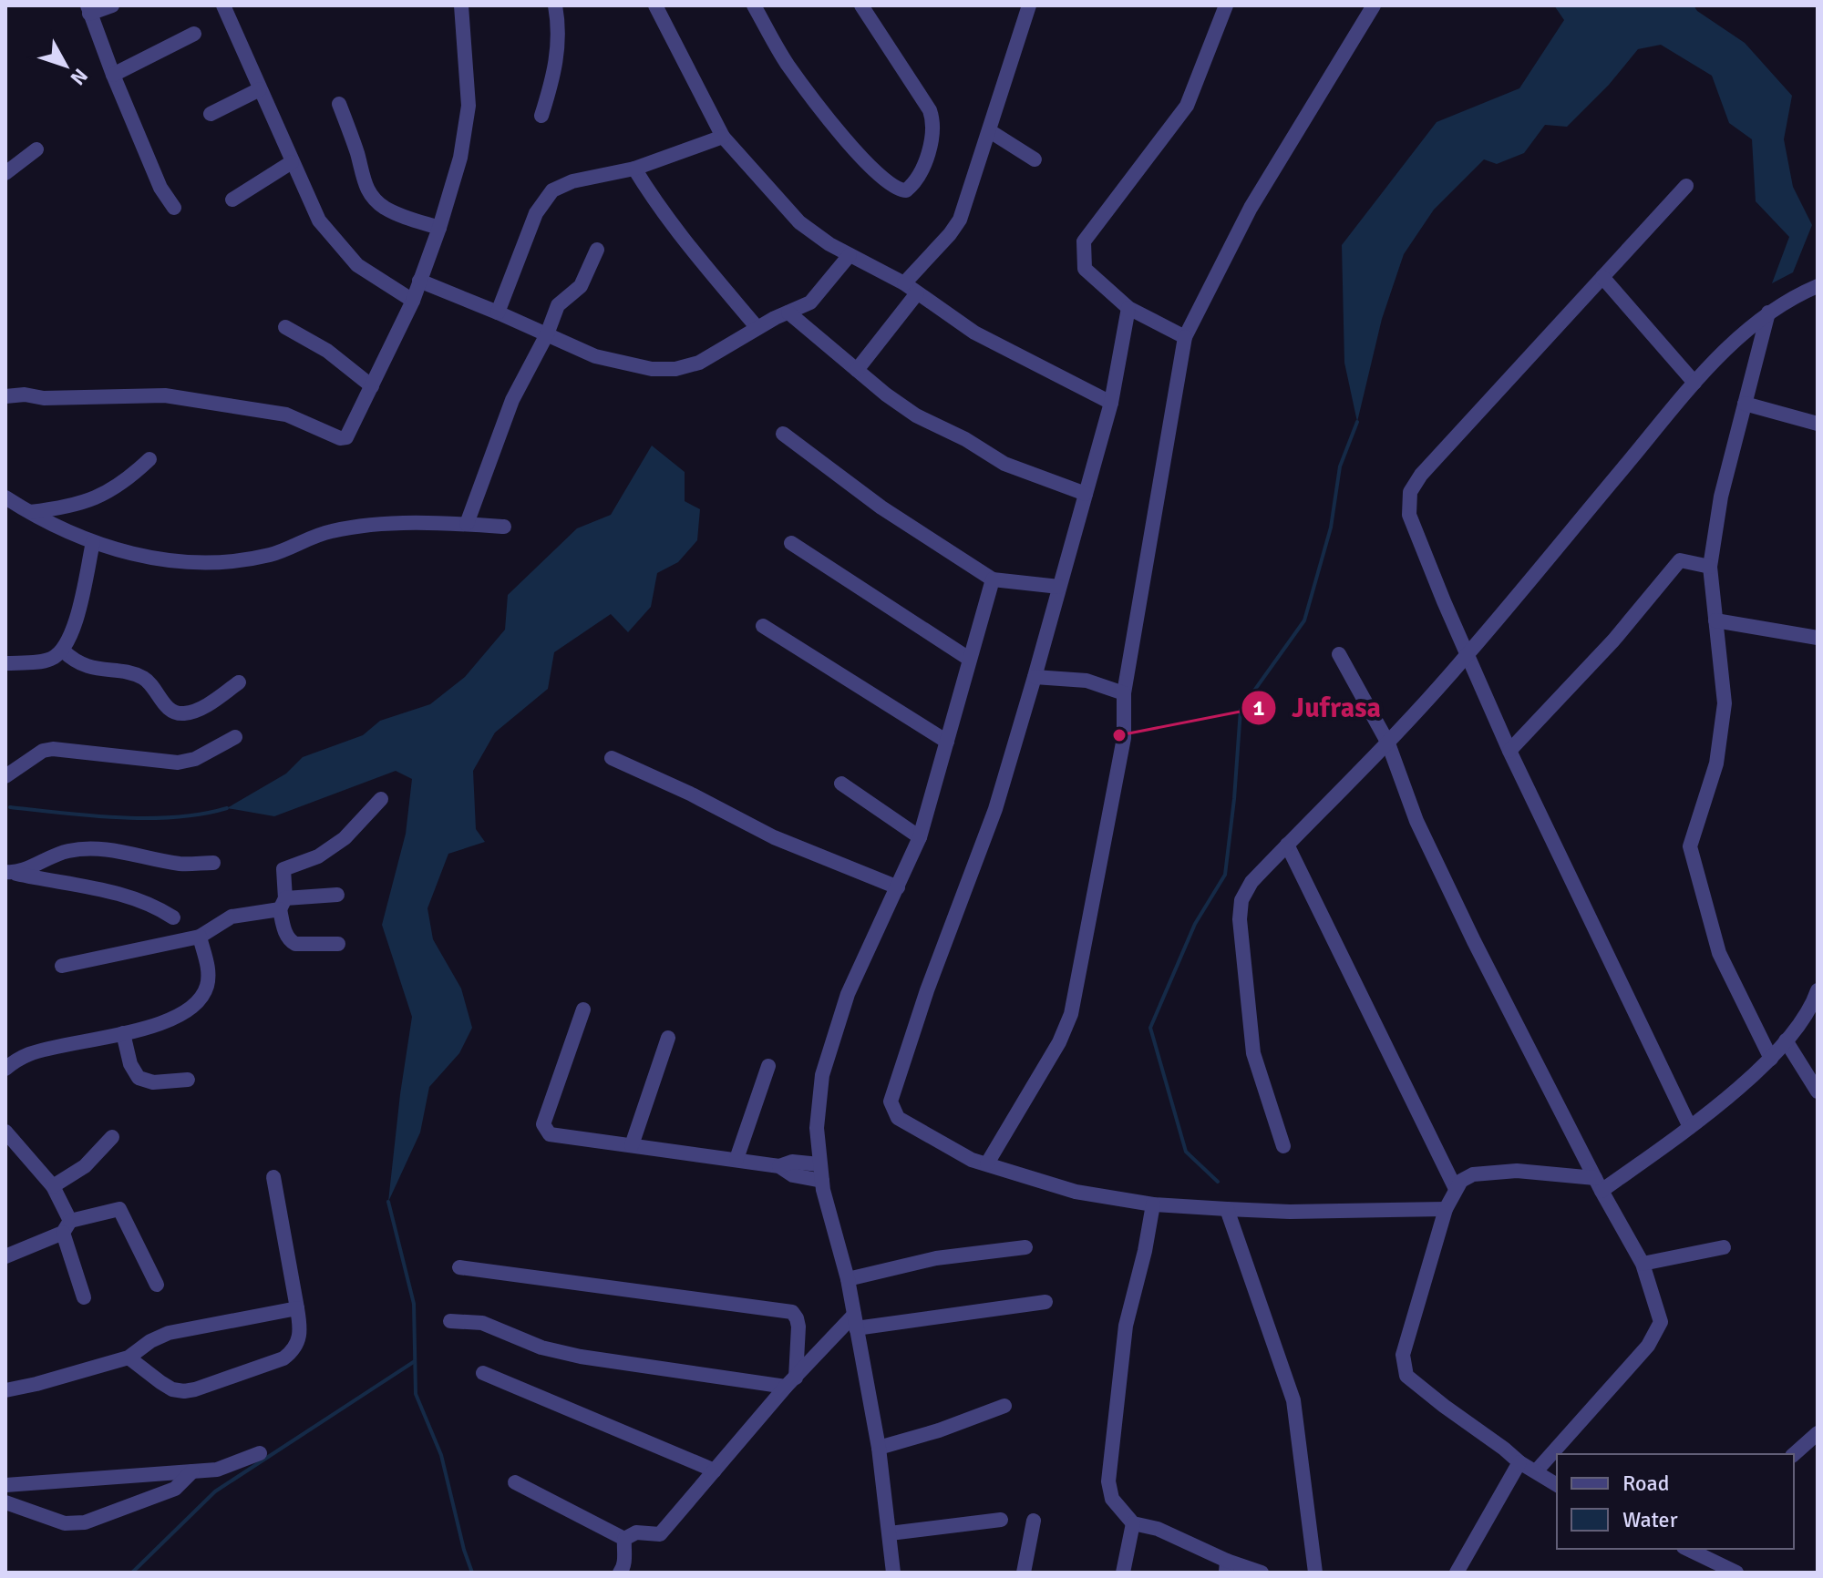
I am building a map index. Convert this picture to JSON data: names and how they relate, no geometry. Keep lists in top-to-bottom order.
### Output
{
  "places": ["Jufrasa"],
  "legend": ["Road", "Water"],
  "north": "bottom right"
}
